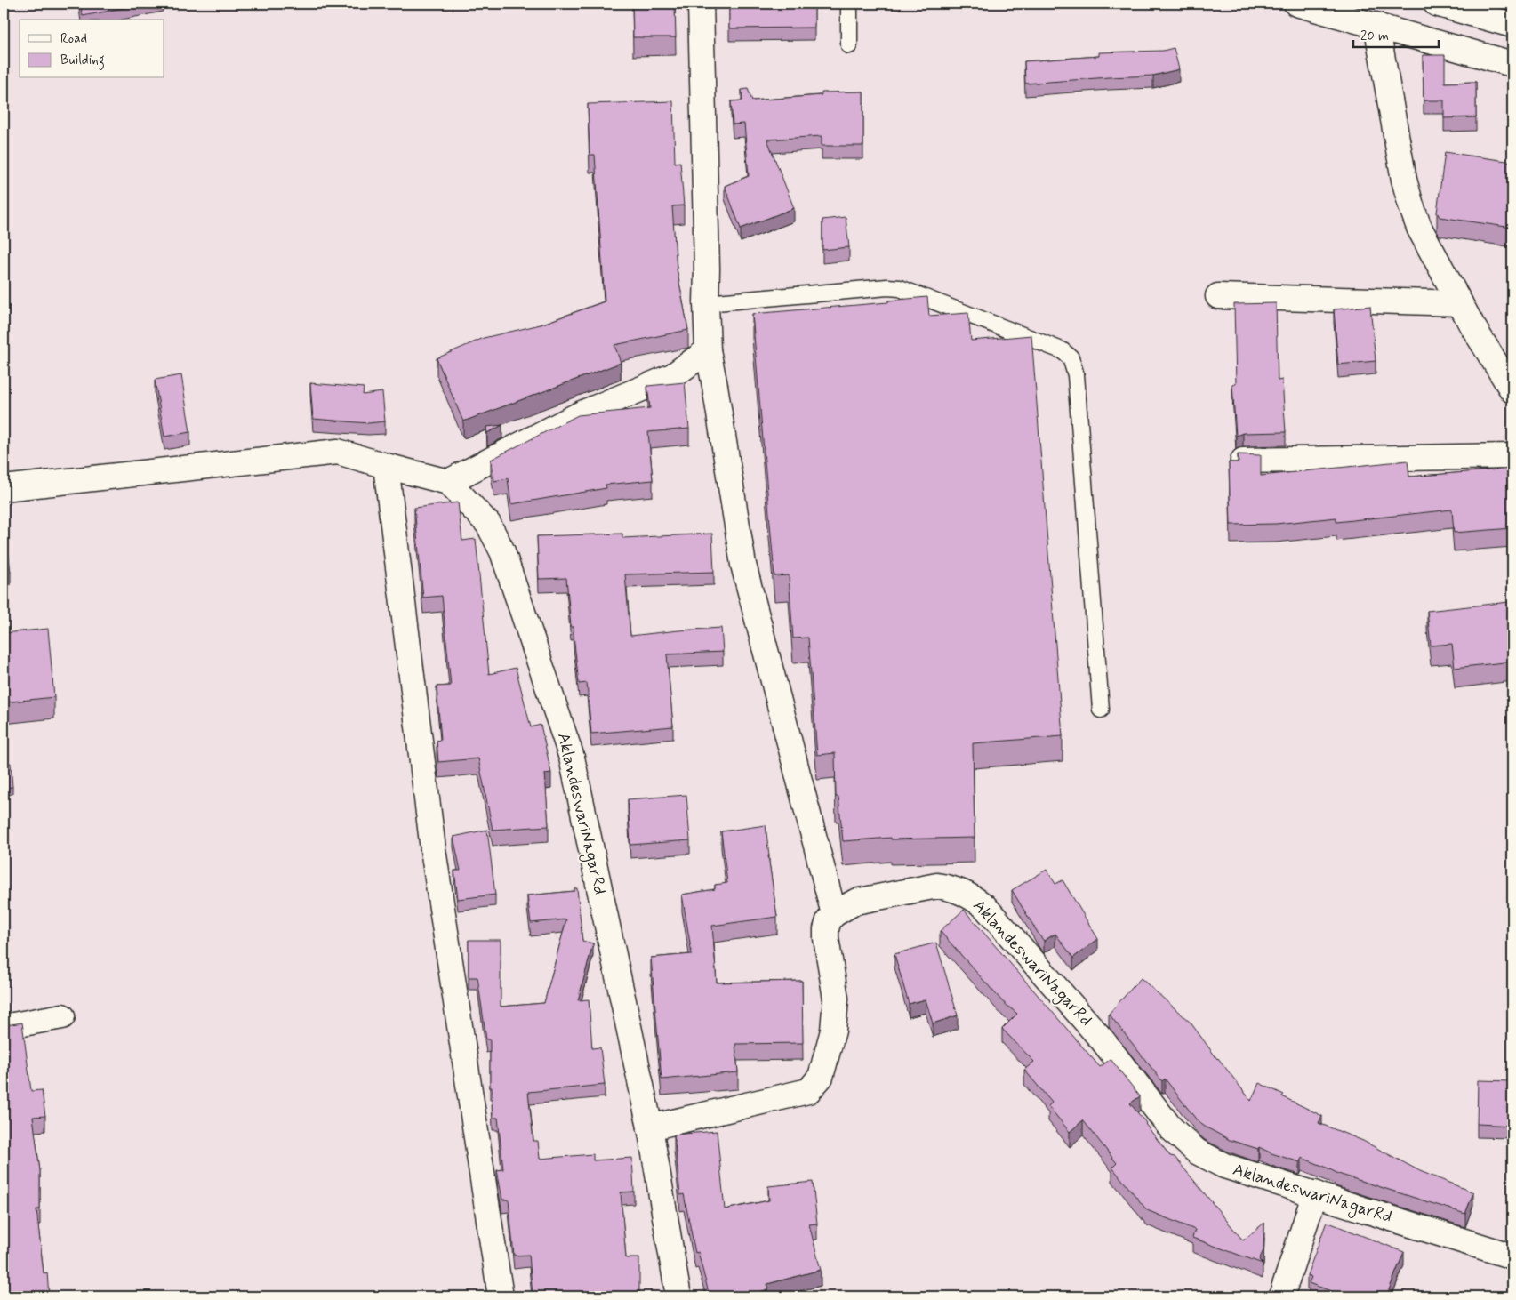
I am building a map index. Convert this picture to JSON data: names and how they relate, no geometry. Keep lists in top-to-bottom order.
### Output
{
  "streets": {
    "main road": ["AklandeswariNagarRd"]
  },
  "legend": ["Road", "Building"],
  "scale_bar": "20 m"
}
